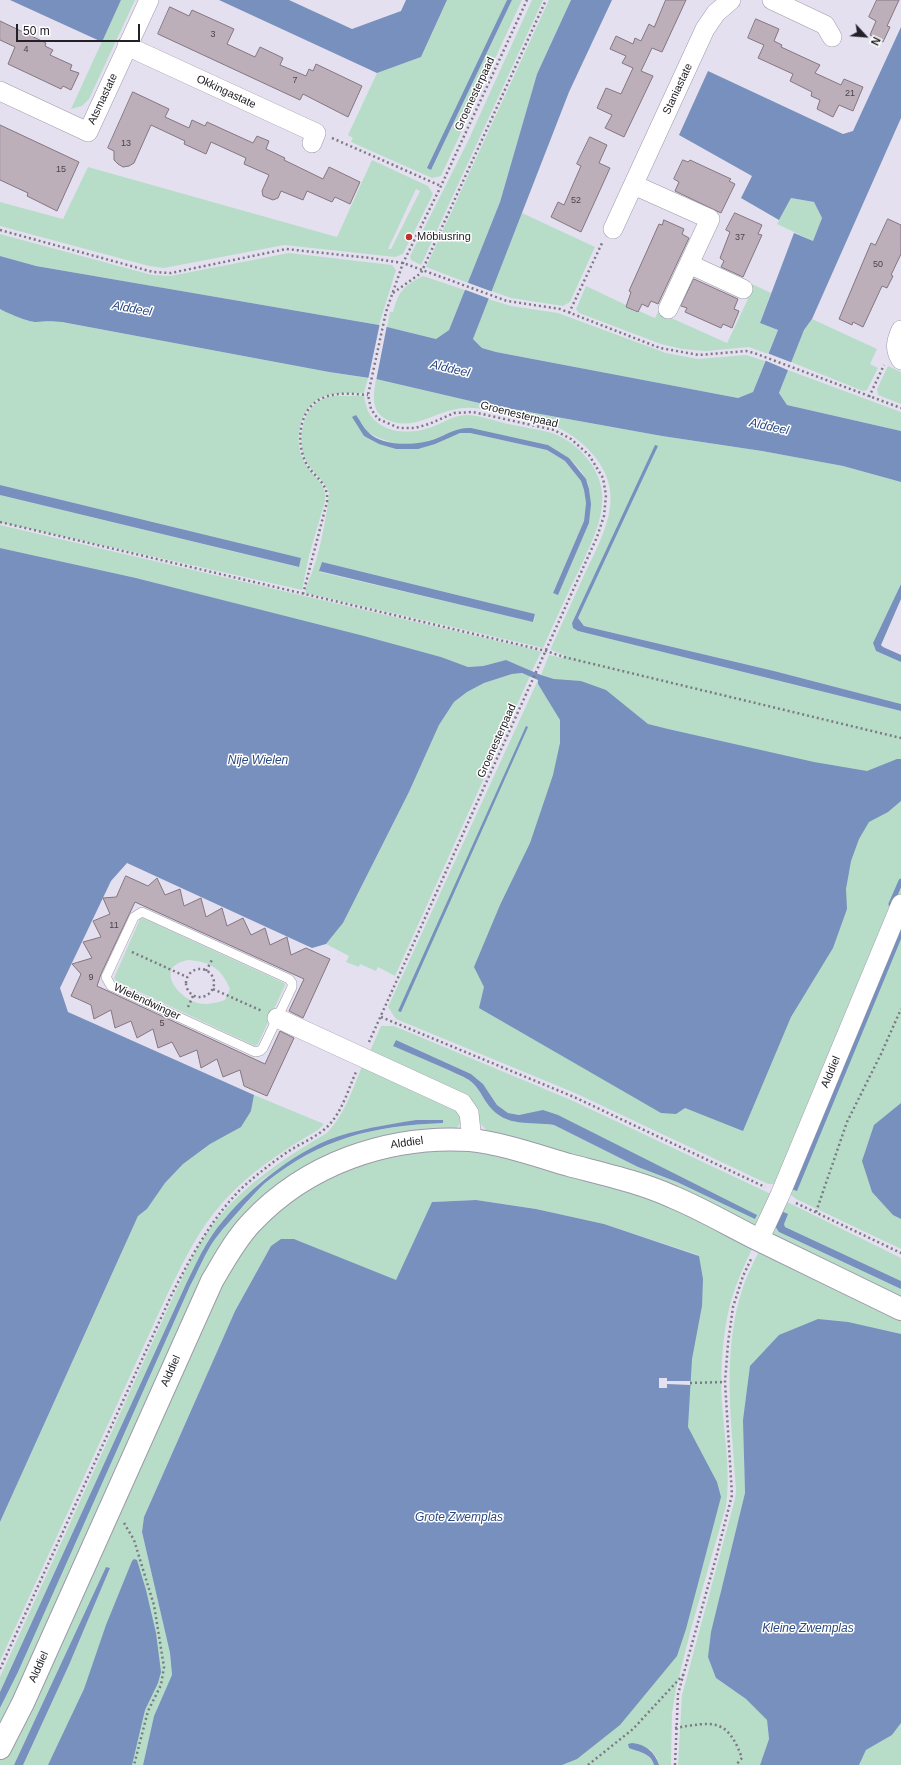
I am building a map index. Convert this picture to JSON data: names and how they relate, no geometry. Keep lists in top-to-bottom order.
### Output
{
  "streets": {
    "street": [
      "Staniastate",
      "Okkingastate",
      "Atsmastate",
      "Alddiel"
    ],
    "lane": ["Wielendwinger"],
    "path": ["Groenesterpaad"]
  },
  "crossings": [
    ["Okkingastate", "Atsmastate"],
    ["Groenesterpaad", "Alddiel"]
  ],
  "water": [
    "Alddeel",
    "Nije Wielen",
    "Grote Zwemplas",
    "Kleine Zwemplas"
  ],
  "places": ["Möbiusring"],
  "house_numbers": [
    "3",
    "4",
    "7",
    "21",
    "13",
    "15",
    "52",
    "37",
    "50",
    "11",
    "9",
    "5"
  ],
  "scale_bar": "50 m",
  "north": "bottom right"
}
